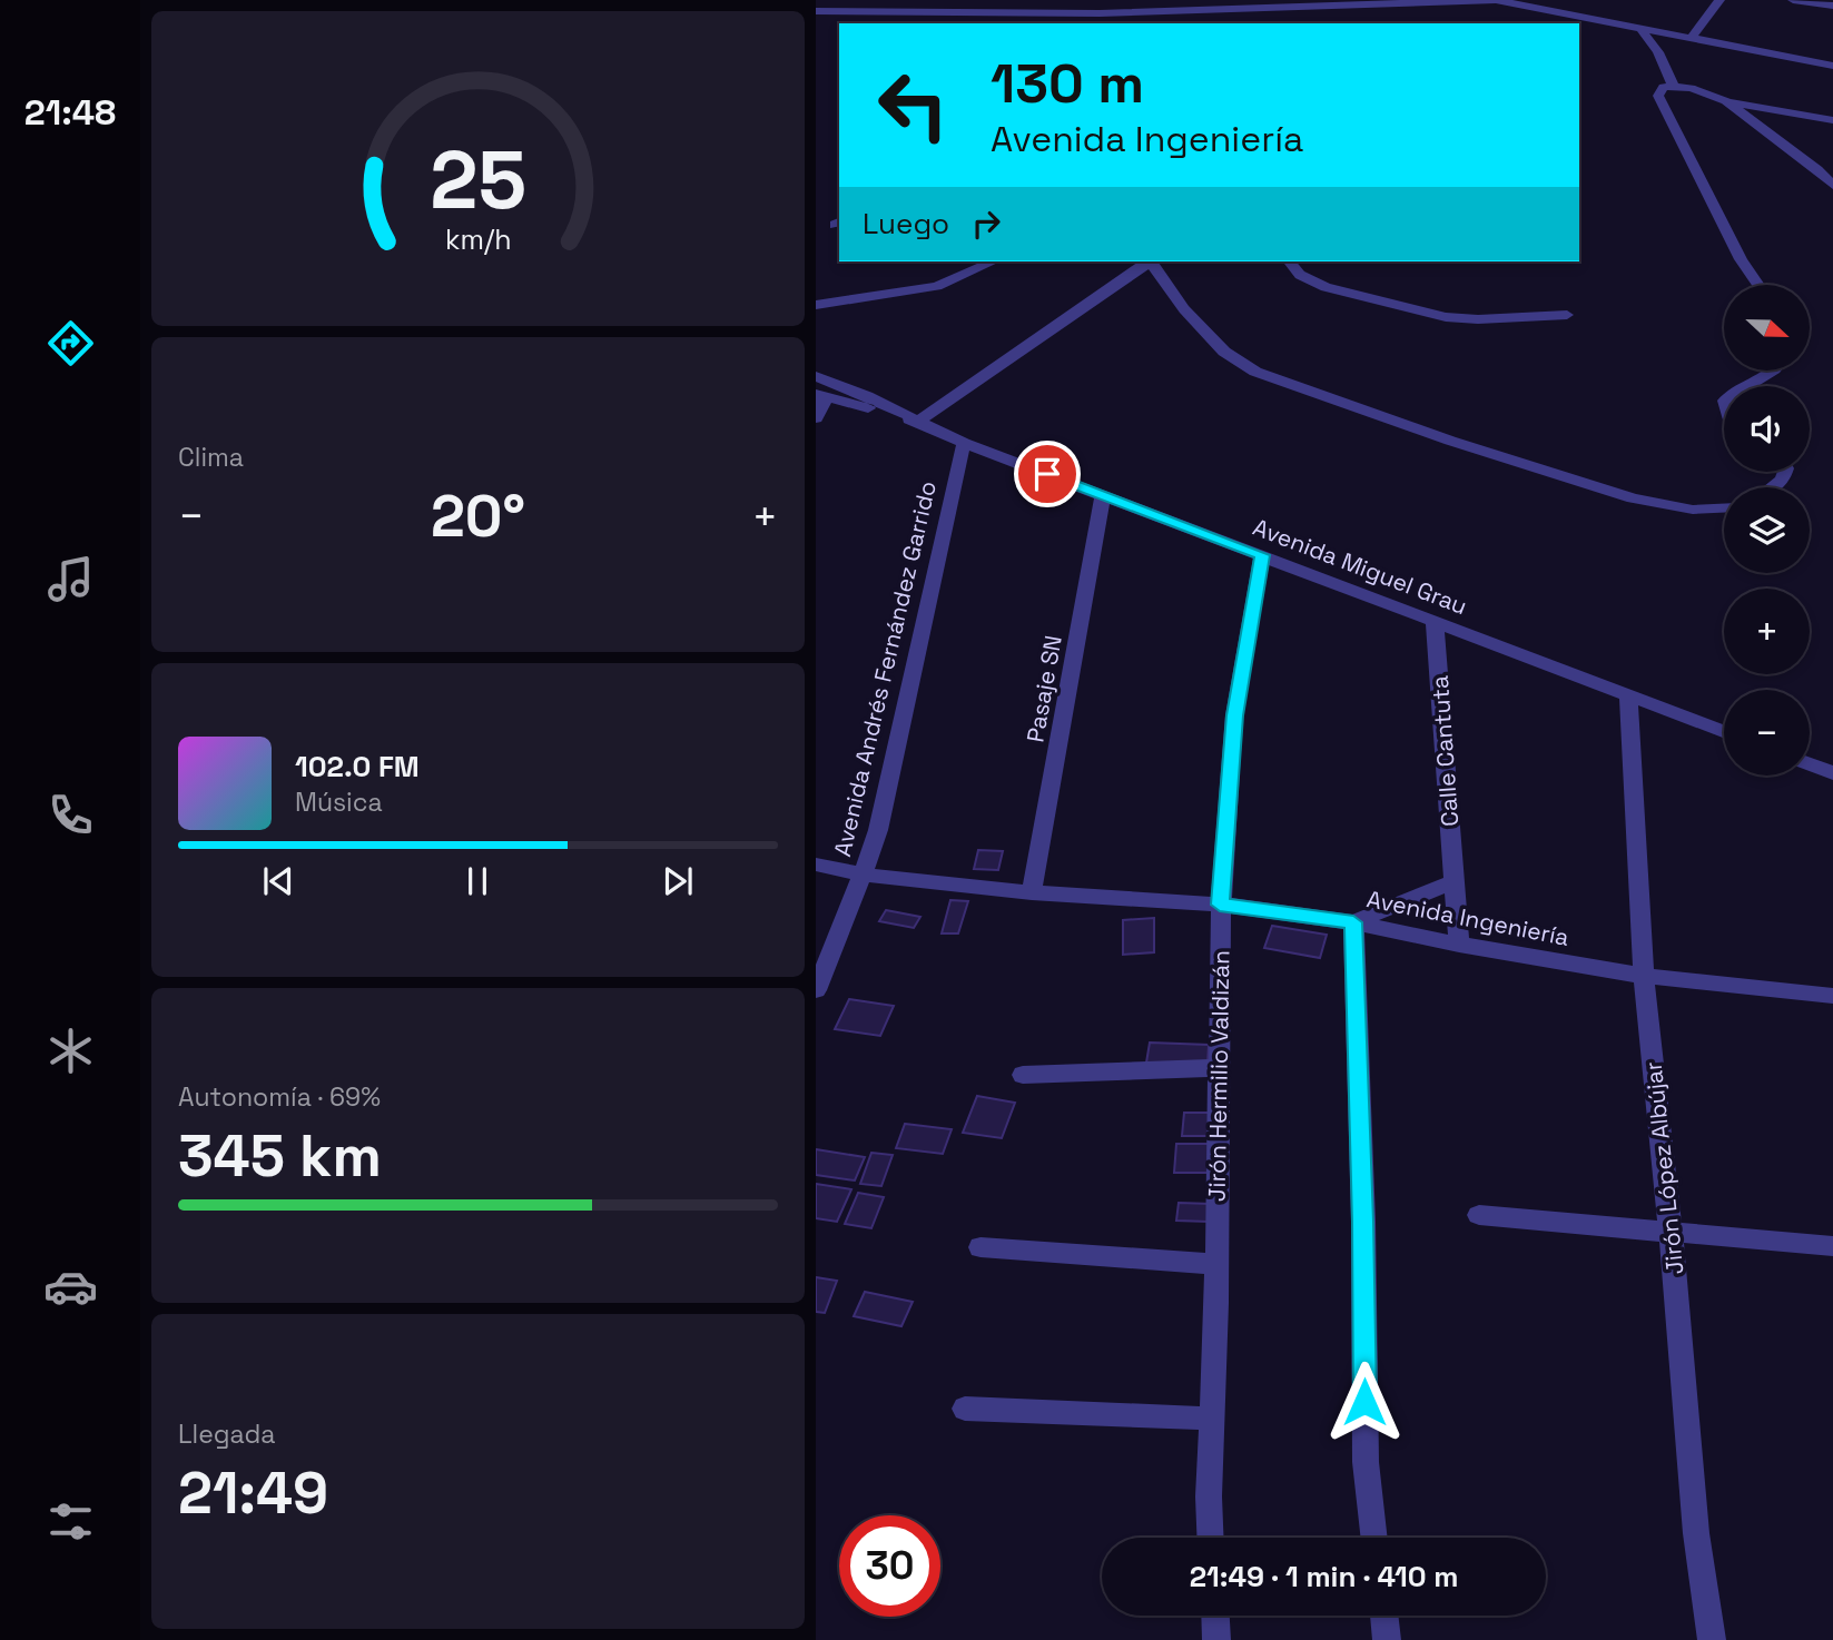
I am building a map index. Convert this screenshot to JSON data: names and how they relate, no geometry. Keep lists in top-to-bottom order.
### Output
{
  "streets": {
    "street": [
      "Avenida Miguel Grau",
      "Avenida Andrés Fernández Garrido",
      "Pasaje SN",
      "Calle Cantuta",
      "Avenida Ingeniería",
      "Jirón Hermilio Valdizán",
      "Jirón López Albújar"
    ]
  },
  "crossings": [
    ["Avenida Miguel Grau", "Avenida Andrés Fernández Garrido"],
    ["Avenida Miguel Grau", "Pasaje SN"],
    ["Avenida Miguel Grau", "Calle Cantuta"],
    ["Avenida Miguel Grau", "Jirón Hermilio Valdizán"],
    ["Avenida Miguel Grau", "Jirón López Albújar"],
    ["Avenida Andrés Fernández Garrido", "Avenida Ingeniería"],
    ["Pasaje SN", "Avenida Ingeniería"],
    ["Calle Cantuta", "Avenida Ingeniería"],
    ["Avenida Ingeniería", "Jirón Hermilio Valdizán"],
    ["Avenida Ingeniería", "Jirón López Albújar"]
  ],
  "north": "right",
  "page": {
    "tabs": "21:48",
    "turn": ["130 m", "Avenida Ingeniería"],
    "then": "Luego",
    "map_buttons": ["+", "−"],
    "tile": [
      "Clima",
      ["Autonomía · 69%", "345 km"],
      ["Llegada", "21:49"]
    ],
    "heat": ["−", "20°", "+"],
    "song": ["102.0 FM", "Música"],
    "limit": "30",
    "trip": "21:49 · 1 min · 410 m",
    "gauge": ["25", "km/h"]
  }
}
